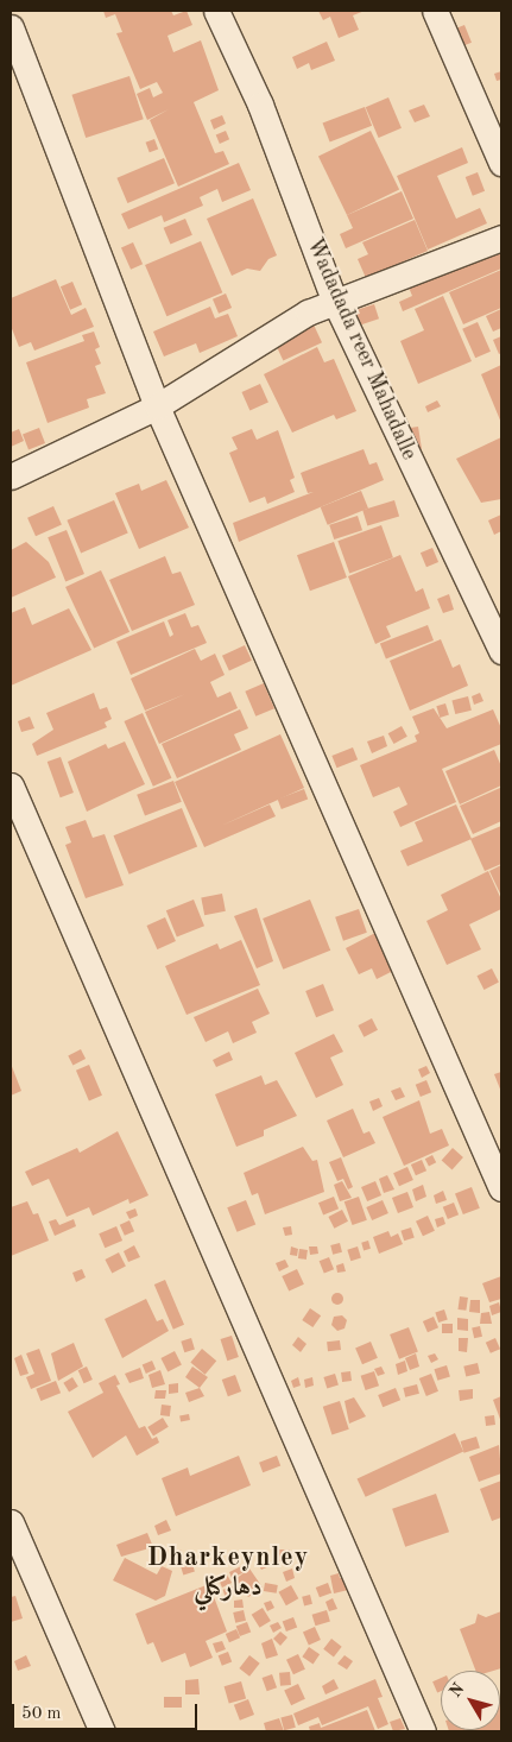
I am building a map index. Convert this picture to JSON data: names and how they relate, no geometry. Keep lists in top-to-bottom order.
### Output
{
  "streets": {
    "street": ["Wadadada reer Mahadalle"]
  },
  "districts": ["Dharkeynley دهاركنلي"],
  "scale_bar": "50 m",
  "north": "top left"
}
